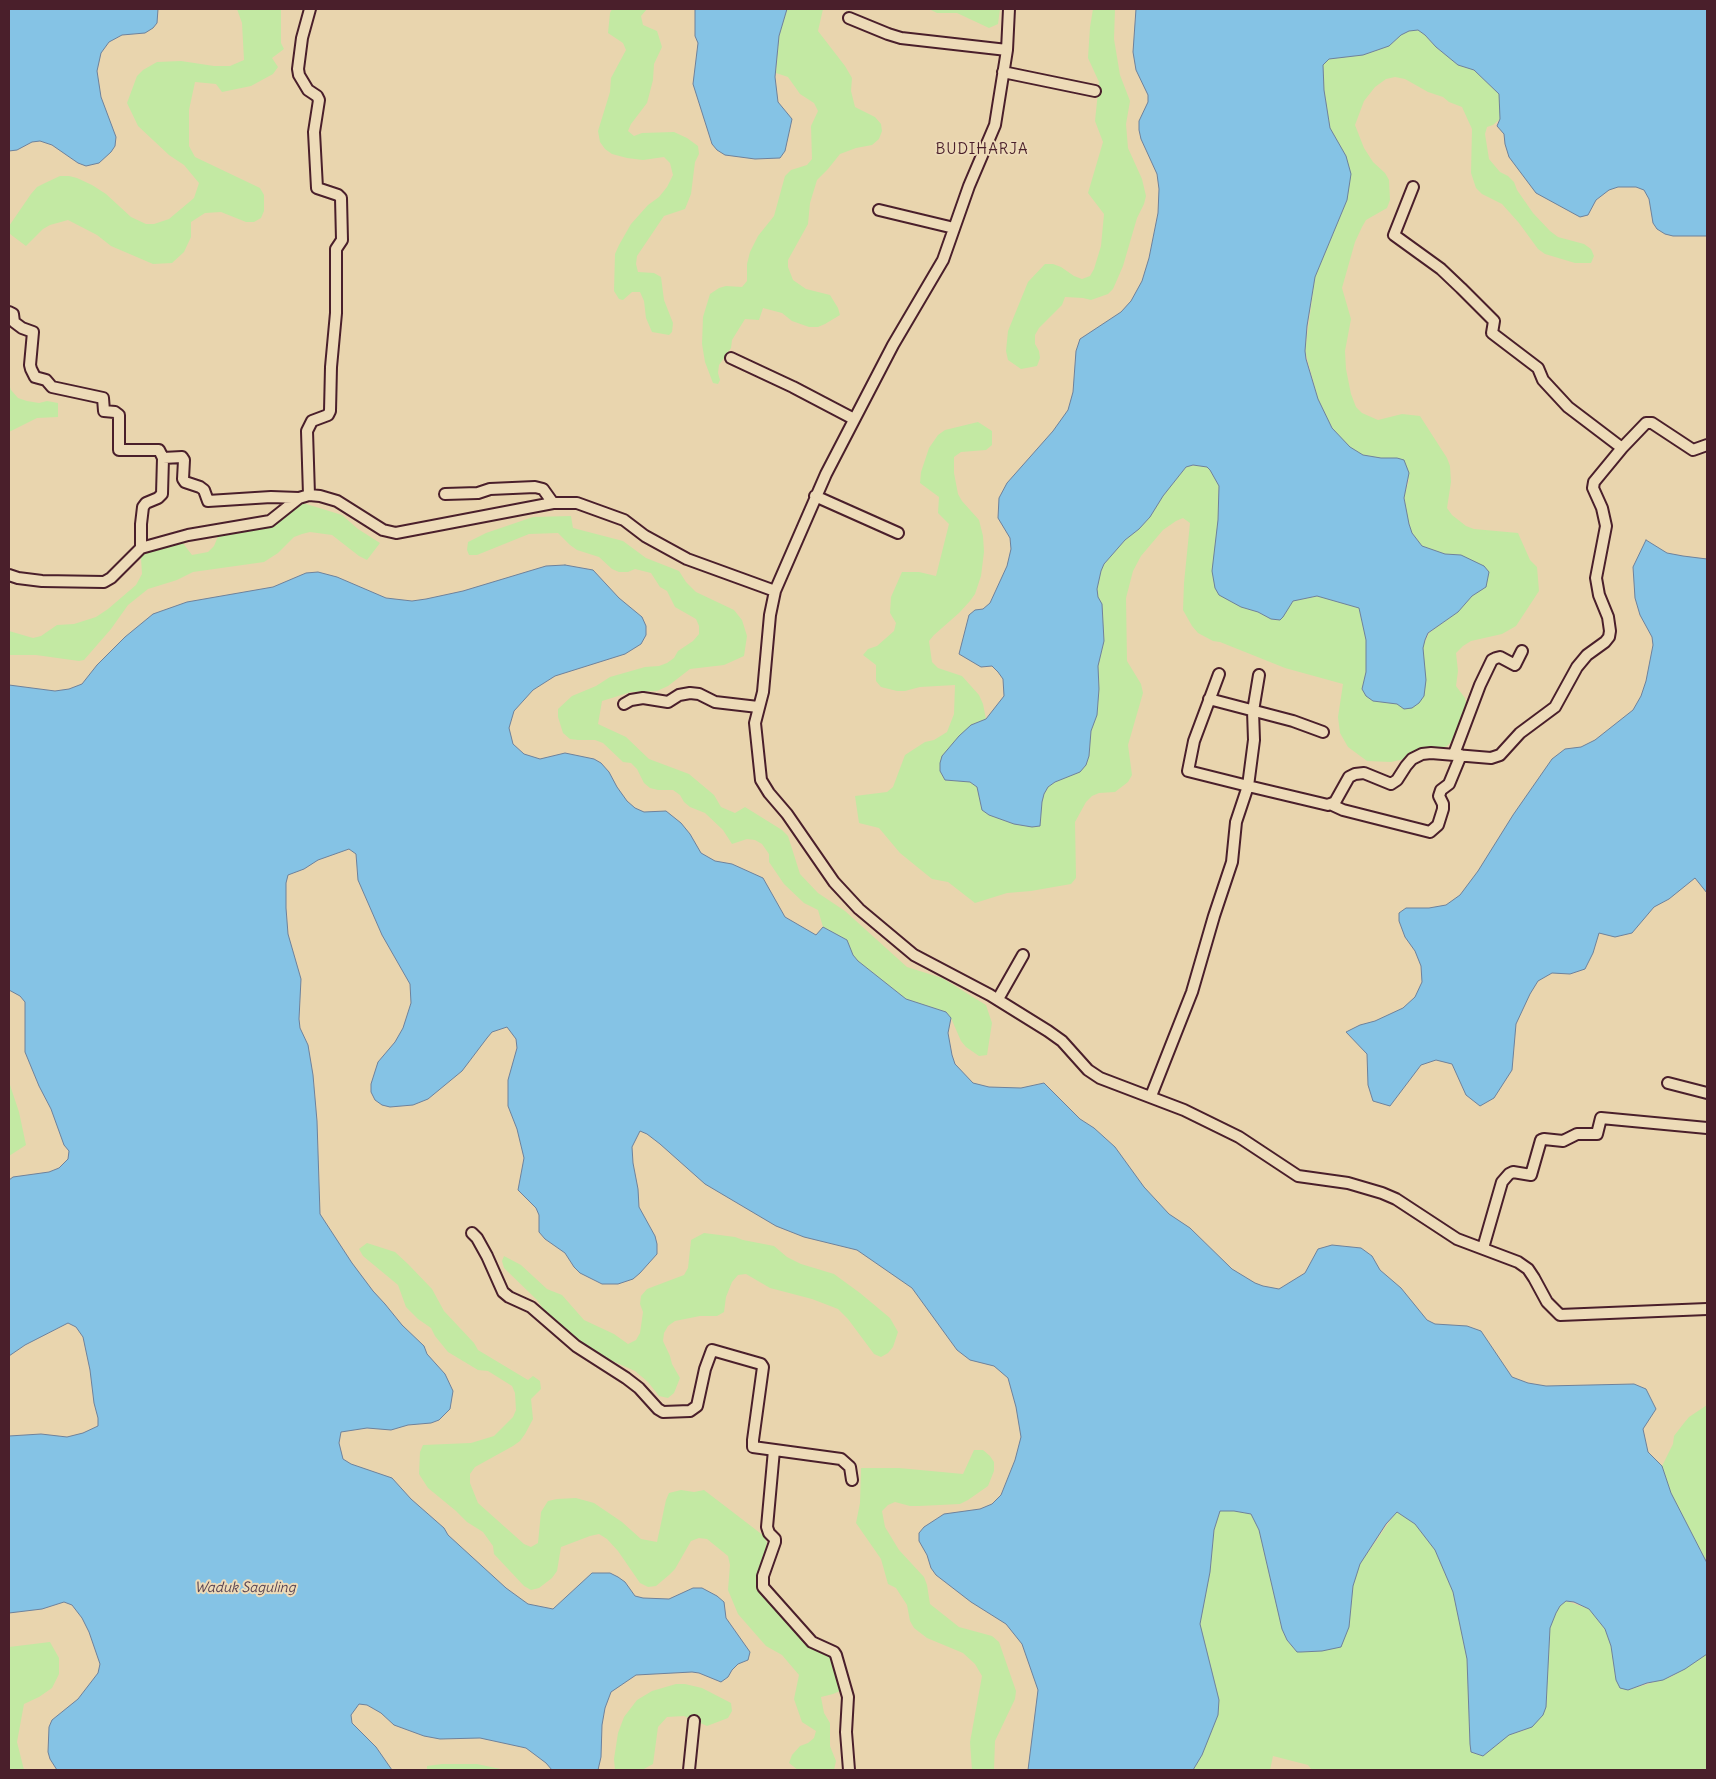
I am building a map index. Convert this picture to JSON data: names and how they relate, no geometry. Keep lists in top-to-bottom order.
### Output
{
  "districts": ["BUDIHARJA"],
  "water": ["Waduk Saguling"]
}
